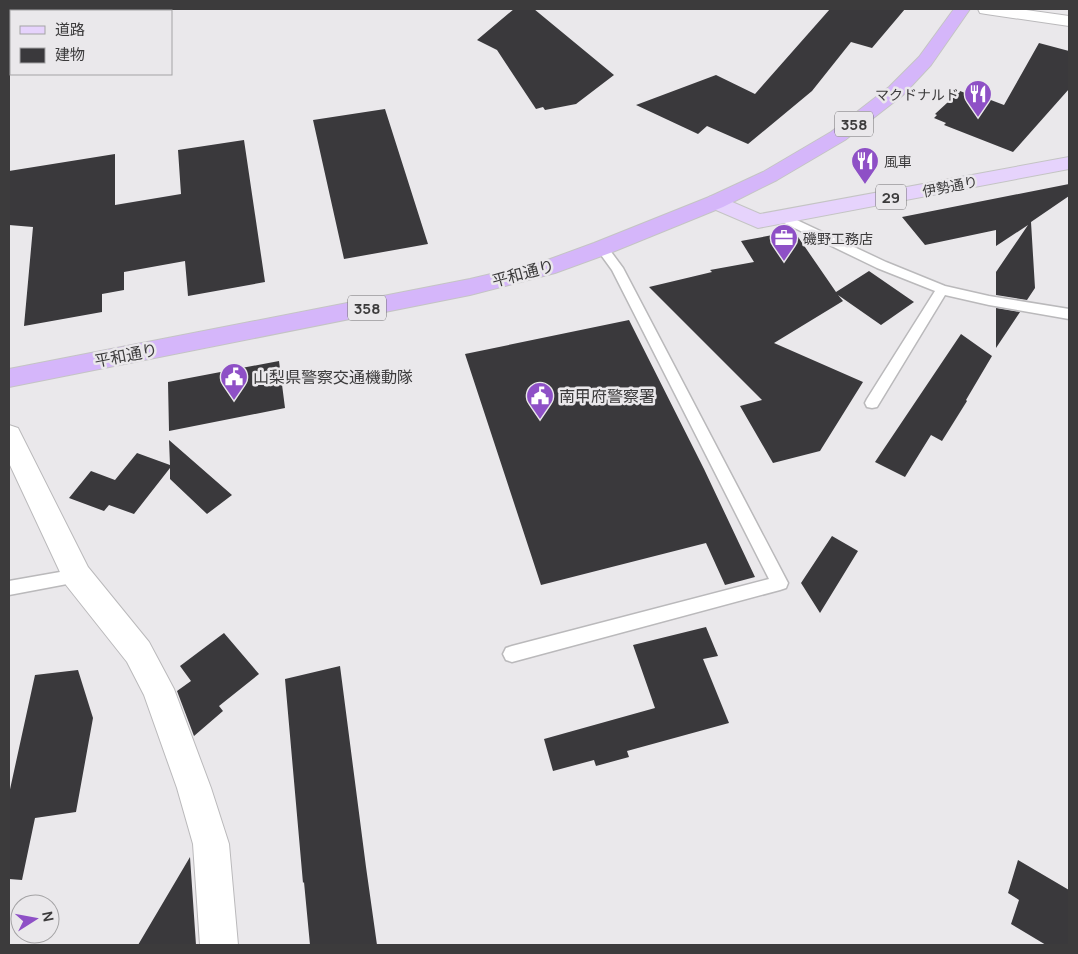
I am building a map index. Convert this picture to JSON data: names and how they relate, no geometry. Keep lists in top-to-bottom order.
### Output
{
  "streets": {
    "highway": ["358", "平和通り"],
    "main road": ["伊勢通り", "29"]
  },
  "crossings": [
    ["伊勢通り", "平和通り"]
  ],
  "places": {
    "restaurant": ["マクドナルド", "風車"],
    "office": ["磯野工務店"],
    "public building": ["山梨県警察交通機動隊", "南甲府警察署"]
  },
  "legend": ["道路", "建物"],
  "north": "right"
}
